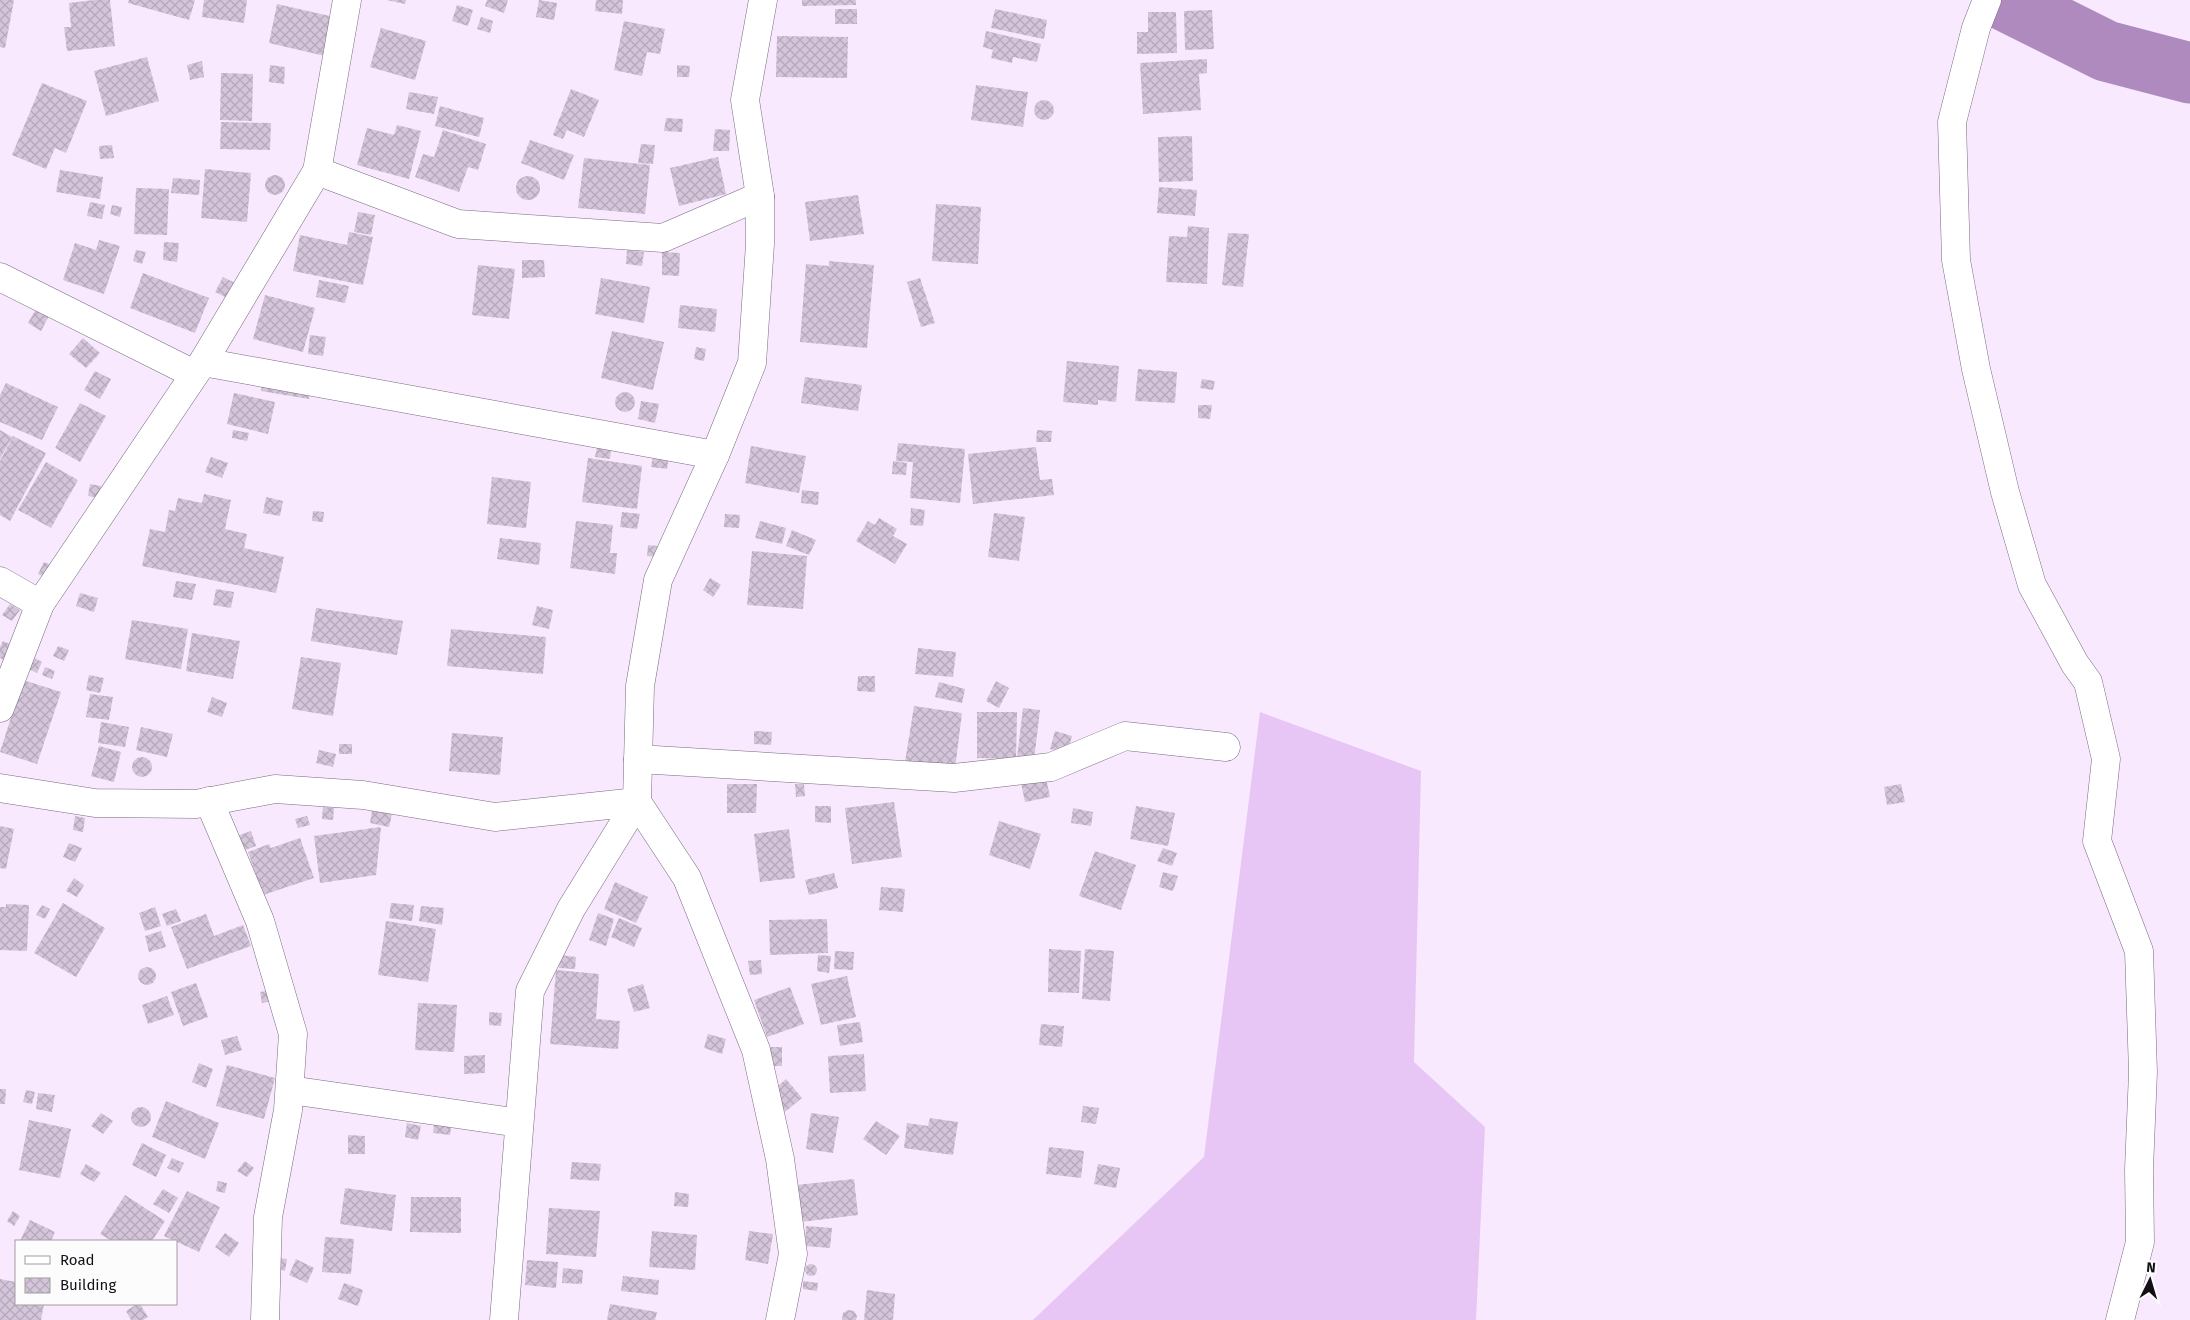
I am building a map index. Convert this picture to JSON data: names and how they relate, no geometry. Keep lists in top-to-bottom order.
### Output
{
  "legend": ["Road", "Building"],
  "north": "top"
}
